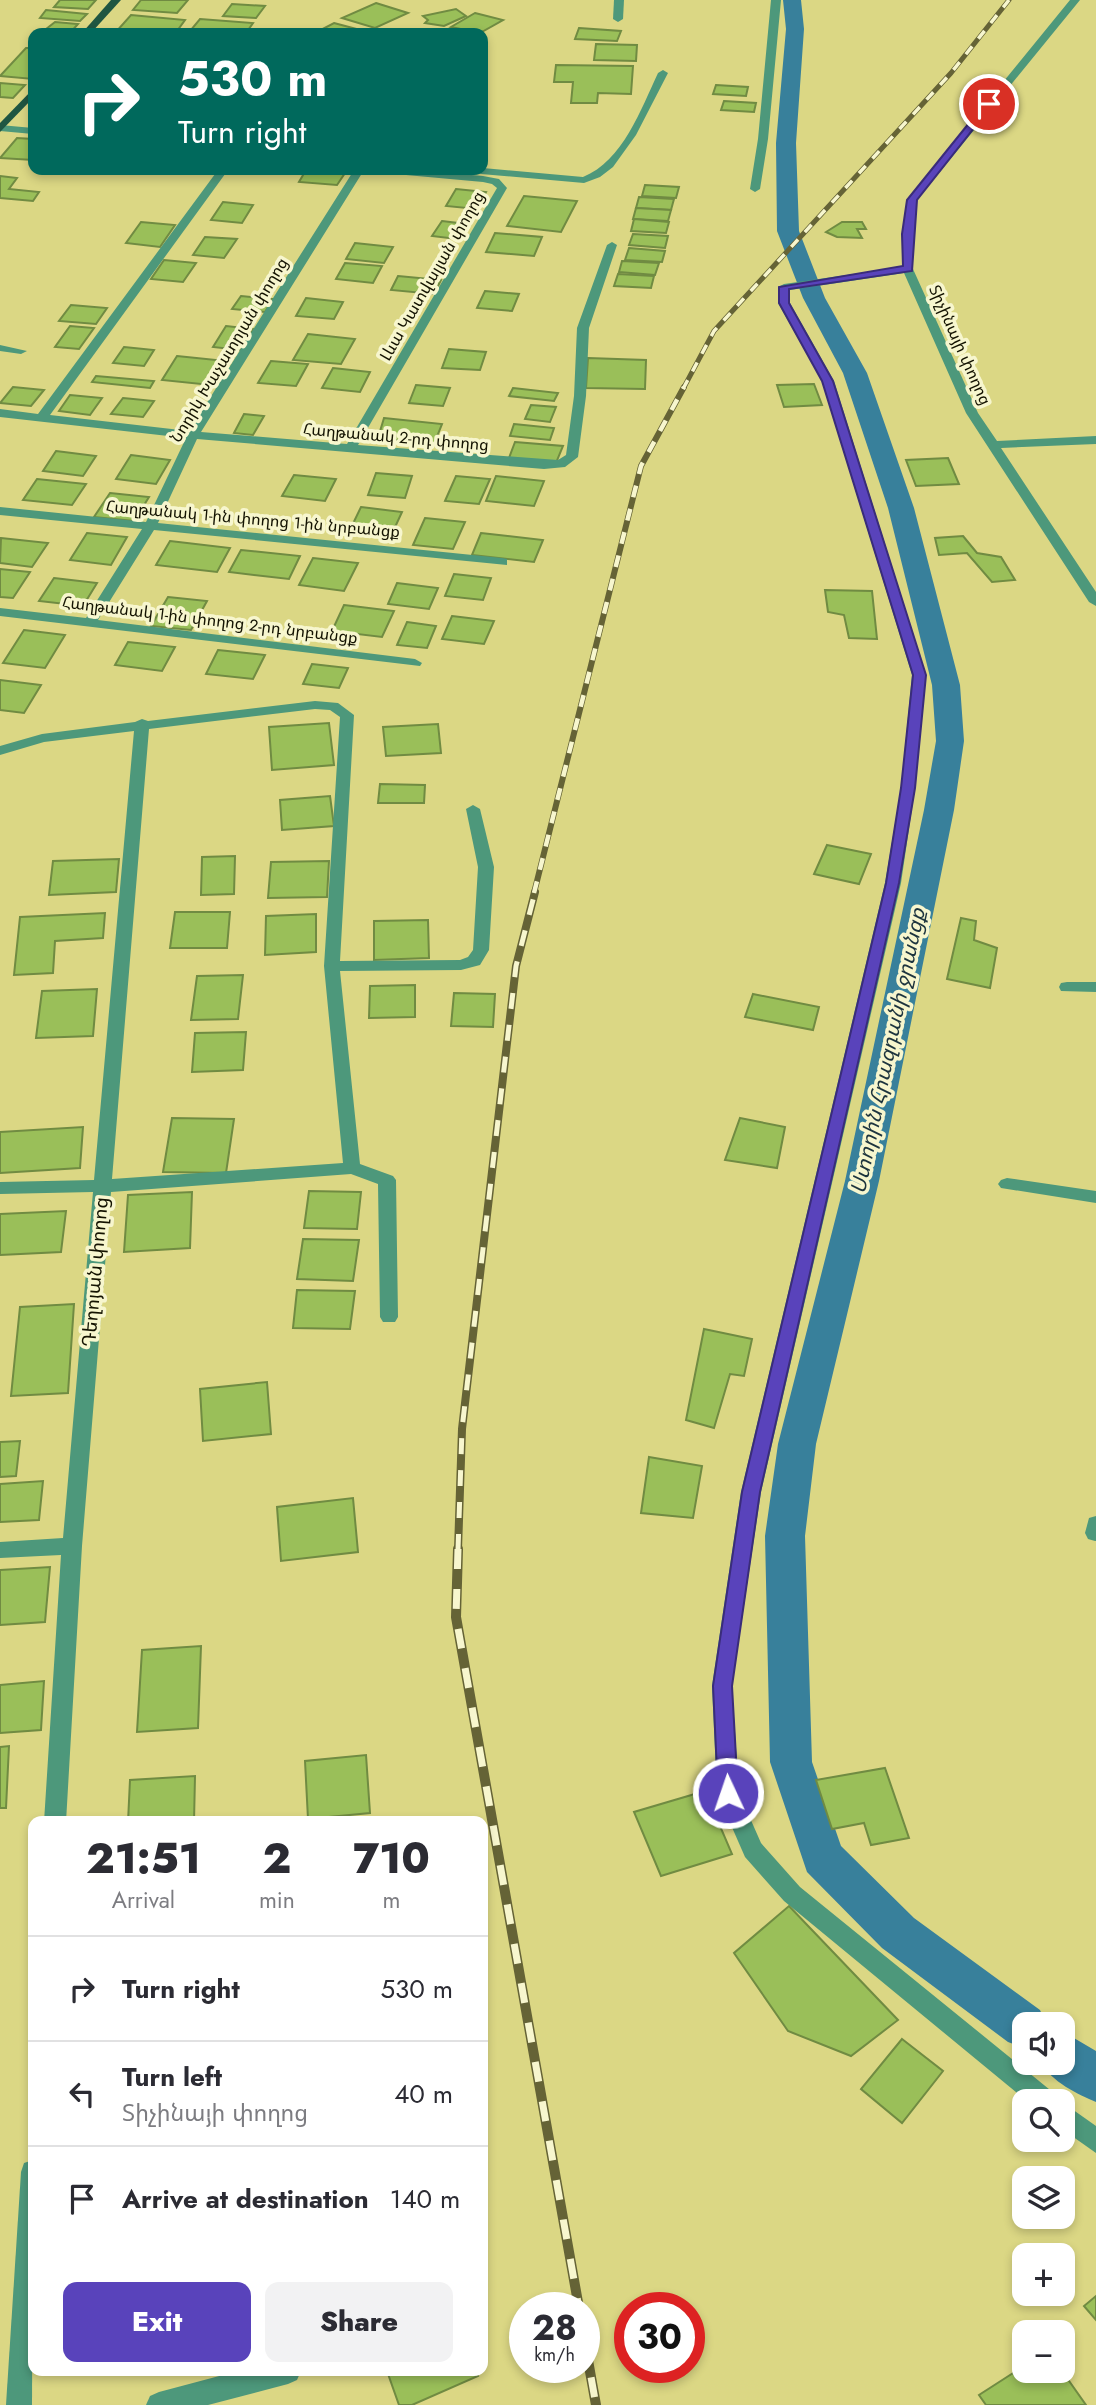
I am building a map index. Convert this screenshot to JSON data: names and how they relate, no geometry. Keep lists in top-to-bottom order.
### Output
{
  "streets": {
    "street": [
      "Լևա Կատվալյան փողոց",
      "Տիչինայի փողոց",
      "Նորիկ Խաչատրյան փողոց",
      "Հաղթանակ 2-րդ փողոց",
      "Հաղթանակ 1-ին փողոց 1-ին նրբանցք",
      "Հաղթանակ 1-ին փողոց 2-րդ նրբանցք",
      "Դեղոյան փողոց"
    ]
  },
  "crossings": [
    ["Լևա Կատվալյան փողոց", "Հաղթանակ 2-րդ փողոց"],
    ["Նորիկ Խաչատրյան փողոց", "Հաղթանակ 2-րդ փողոց"],
    ["Նորիկ Խաչատրյան փողոց", "Հաղթանակ 1-ին փողոց 1-ին նրբանցք"],
    ["Նորիկ Խաչատրյան փողոց", "Հաղթանակ 1-ին փողոց 2-րդ նրբանցք"]
  ],
  "water": ["Ստորին Հրազդանի ջրանցք"],
  "page": {
    "turn": ["530 m", "Turn right"],
    "eta": [
      "21:51",
      "Arrival",
      "2",
      "min",
      "710",
      "m"
    ],
    "list": [
      {
        "name": "Turn right",
        "value": "530 m"
      },
      {
        "name": "Turn left",
        "note": "Տիչինայի փողոց",
        "value": "40 m"
      },
      {
        "name": "Arrive at destination",
        "value": "140 m"
      }
    ],
    "map_buttons": ["+", "−"],
    "buttons": ["Exit", "Share"],
    "speed": "28 km/h",
    "limit": "30"
  }
}
